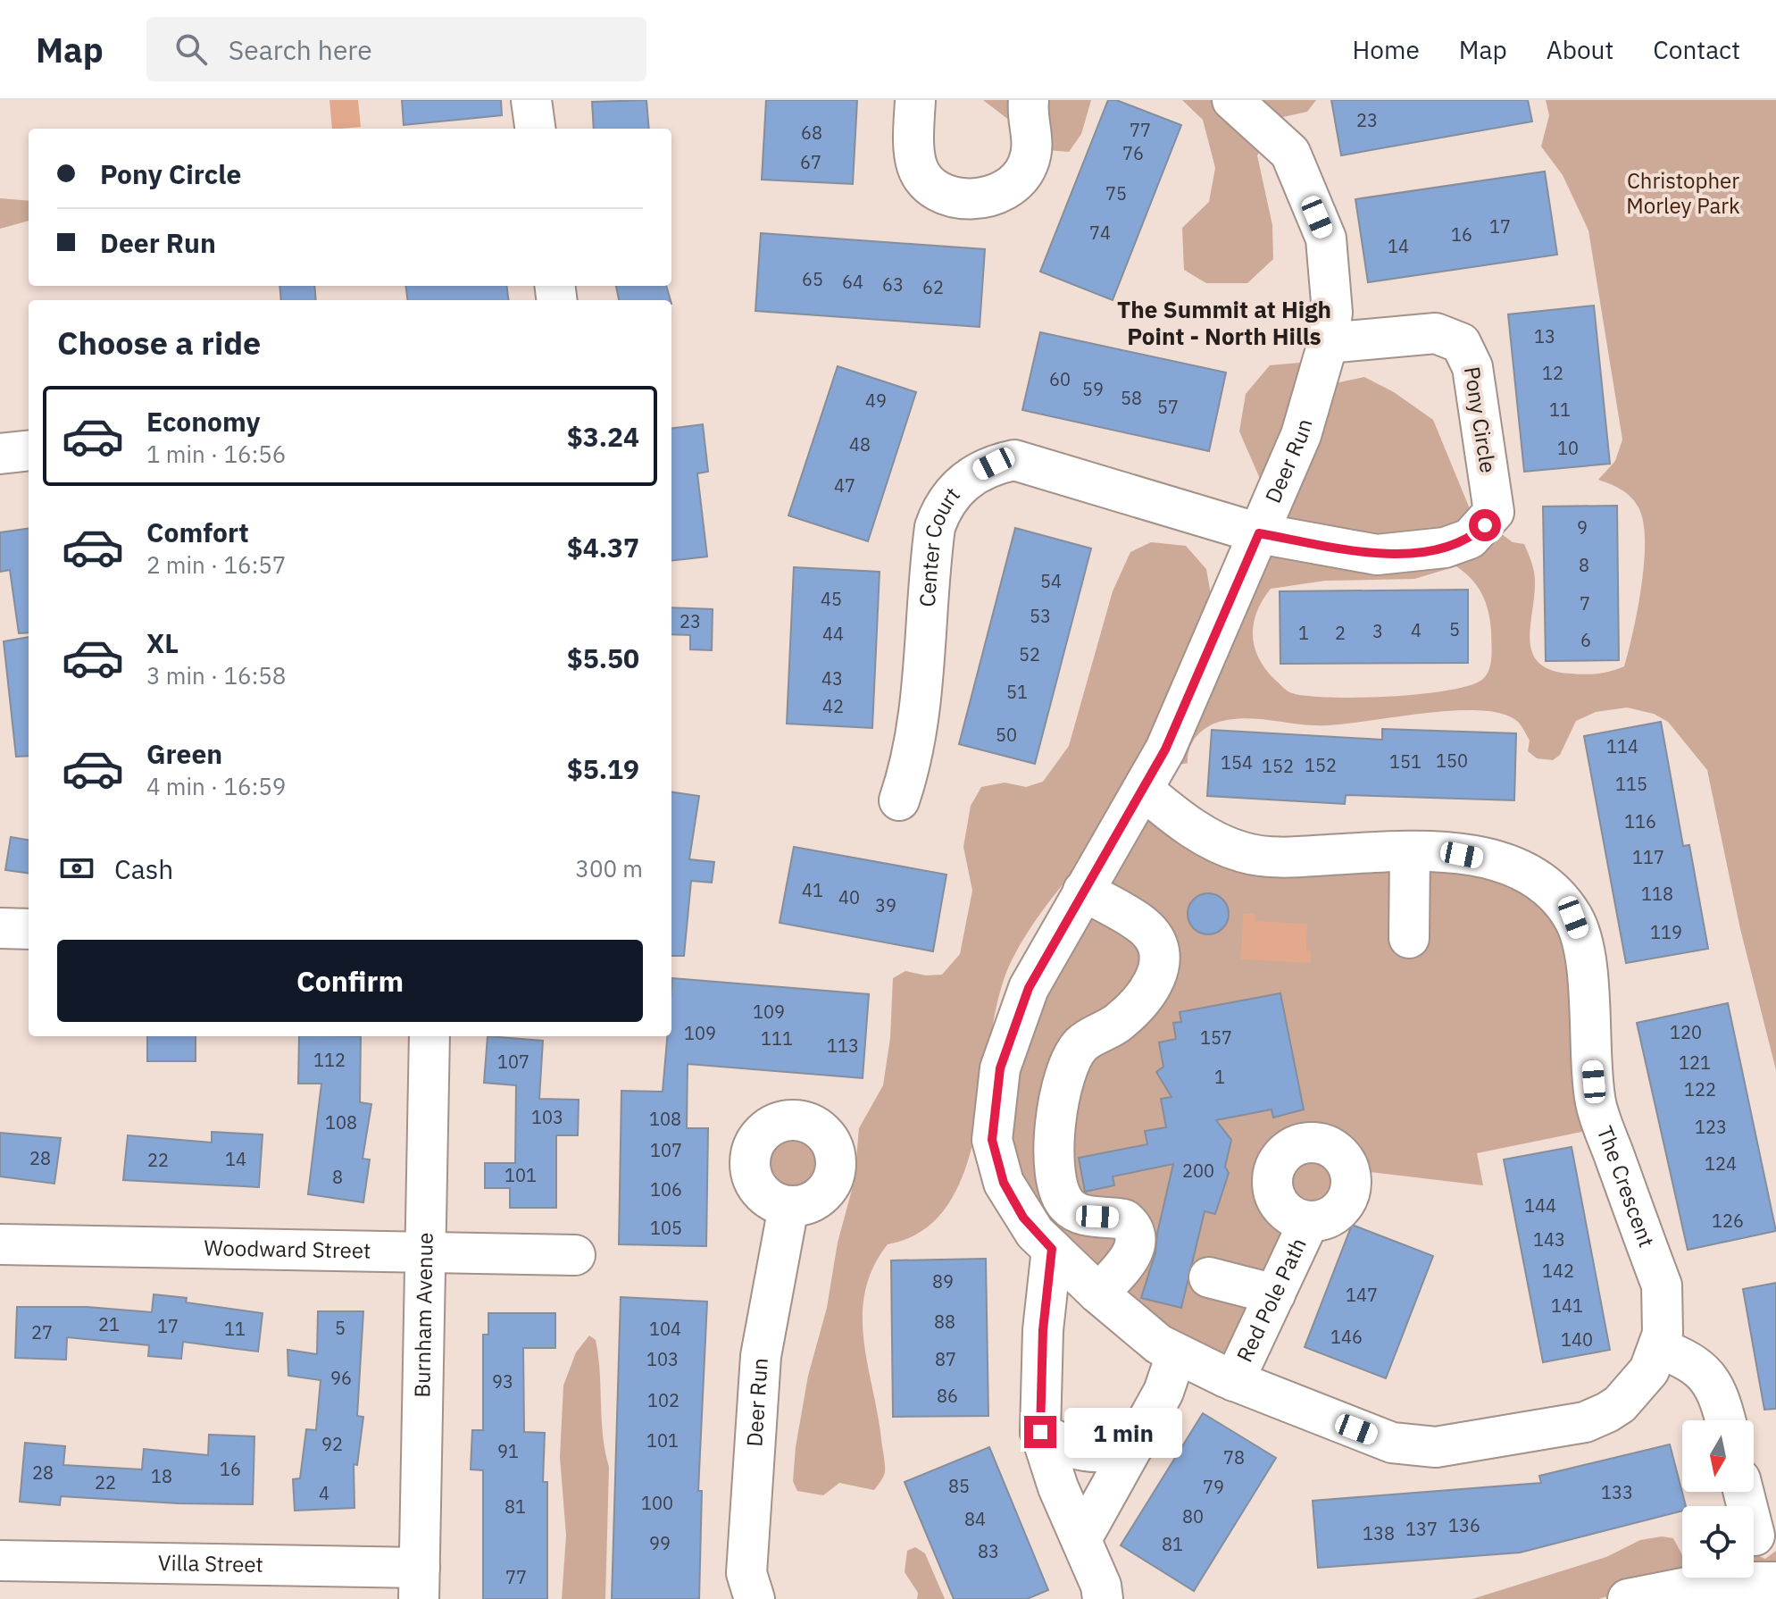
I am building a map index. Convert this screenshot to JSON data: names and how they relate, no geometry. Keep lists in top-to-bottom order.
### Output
{
  "streets": {
    "street": [
      "Pony Circle",
      "Deer Run",
      "Center Court",
      "The Crescent",
      "Woodward Street",
      "Red Pole Path",
      "Burnham Avenue",
      "Villa Street"
    ]
  },
  "crossings": [
    ["Pony Circle", "Deer Run"],
    ["Pony Circle", "Center Court"],
    ["Deer Run", "Center Court"],
    ["Deer Run", "The Crescent"],
    ["The Crescent", "Red Pole Path"],
    ["Woodward Street", "Burnham Avenue"],
    ["Burnham Avenue", "Villa Street"]
  ],
  "districts": ["The Summit at High Point - North Hills"],
  "parks": ["Christopher Morley Park"],
  "house_numbers": [
    "23",
    "77",
    "68",
    "76",
    "67",
    "75",
    "17",
    "74",
    "16",
    "14",
    "65",
    "64",
    "63",
    "62",
    "13",
    "12",
    "60",
    "59",
    "58",
    "49",
    "57",
    "11",
    "48",
    "10",
    "47",
    "9",
    "8",
    "54",
    "45",
    "7",
    "53",
    "23",
    "5",
    "4",
    "3",
    "1",
    "2",
    "44",
    "6",
    "52",
    "43",
    "51",
    "42",
    "50",
    "114",
    "150",
    "151",
    "154",
    "152",
    "152",
    "115",
    "116",
    "117",
    "41",
    "118",
    "40",
    "39",
    "119",
    "109",
    "120",
    "109",
    "157",
    "111",
    "113",
    "112",
    "107",
    "121",
    "1",
    "122",
    "103",
    "108",
    "108",
    "123",
    "107",
    "28",
    "14",
    "22",
    "124",
    "200",
    "101",
    "8",
    "106",
    "144",
    "126",
    "105",
    "143",
    "142",
    "89",
    "147",
    "141",
    "88",
    "21",
    "17",
    "5",
    "11",
    "104",
    "27",
    "146",
    "140",
    "103",
    "87",
    "96",
    "93",
    "86",
    "102",
    "101",
    "92",
    "91",
    "78",
    "16",
    "28",
    "18",
    "22",
    "85",
    "79",
    "133",
    "4",
    "100",
    "81",
    "80",
    "84",
    "136",
    "137",
    "138",
    "99",
    "81",
    "83",
    "77"
  ],
  "north": "bottom",
  "page": {
    "header": "Map",
    "search": "Search here",
    "nav": [
      "Home",
      "Map",
      "About",
      "Contact"
    ],
    "banner": ["Pony Circle", "Deer Run"],
    "heading": "Choose a ride",
    "list": [
      {
        "name": "Economy",
        "note": "1 min · 16:56",
        "value": "$3.24"
      },
      {
        "name": "Comfort",
        "note": "2 min · 16:57",
        "value": "$4.37"
      },
      {
        "name": "XL",
        "note": "3 min · 16:58",
        "value": "$5.50"
      },
      {
        "name": "Green",
        "note": "4 min · 16:59",
        "value": "$5.19"
      }
    ],
    "pay": ["Cash", "300 m"],
    "buttons": "Confirm",
    "bubble": "1 min"
  }
}
